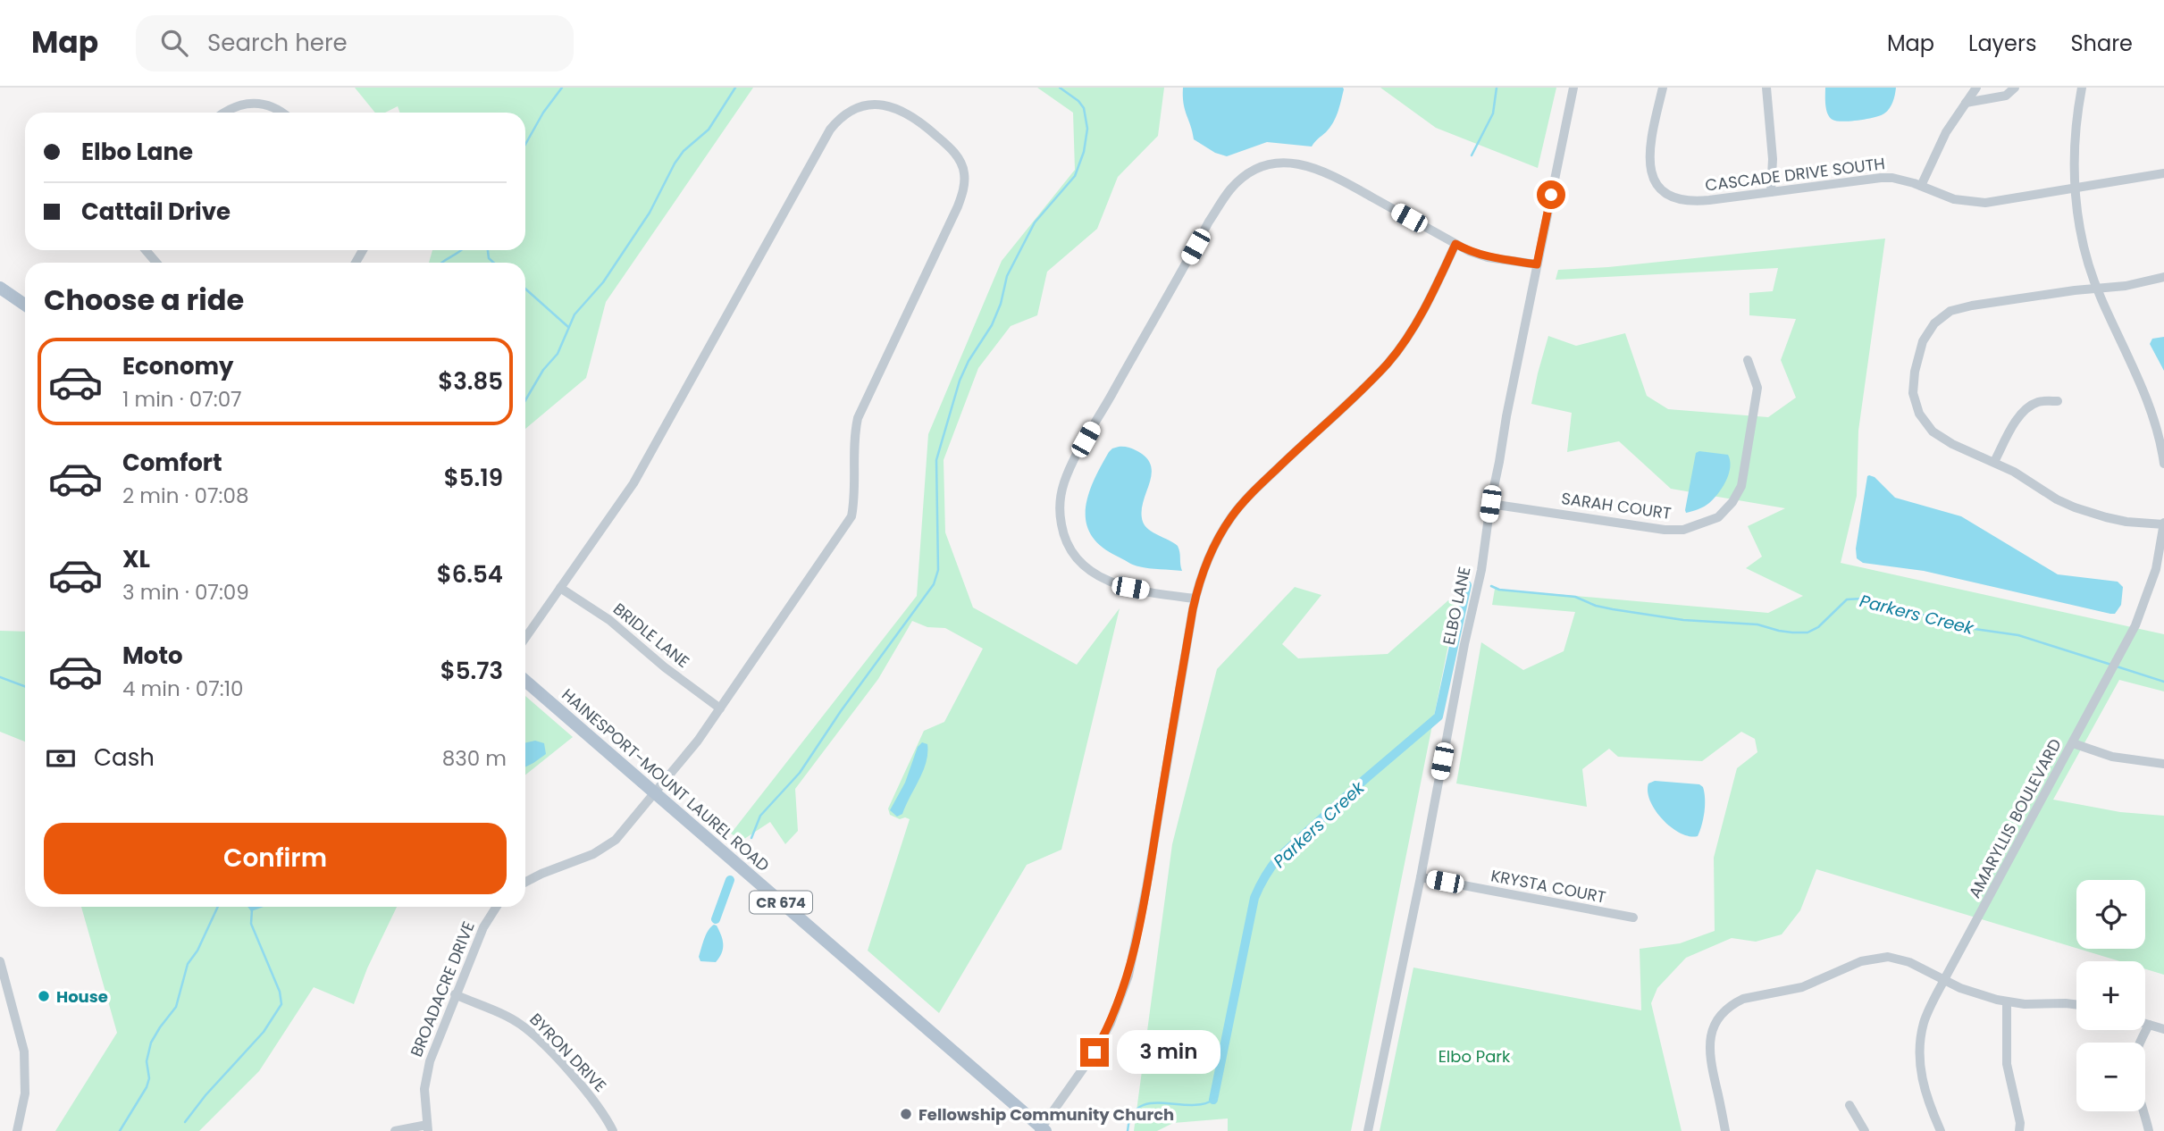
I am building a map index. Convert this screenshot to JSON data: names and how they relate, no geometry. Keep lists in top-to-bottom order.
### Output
{
  "streets": {
    "main road": ["HAINESPORT-MOUNT LAUREL ROAD", "CR 674"],
    "street": [
      "CASCADE DRIVE SOUTH",
      "SARAH COURT",
      "ELBO LANE",
      "BRIDLE LANE",
      "AMARYLLIS BOULEVARD",
      "KRYSTA COURT",
      "BROADACRE DRIVE",
      "BYRON DRIVE"
    ]
  },
  "crossings": [
    ["SARAH COURT", "ELBO LANE"],
    ["ELBO LANE", "KRYSTA COURT"],
    ["BROADACRE DRIVE", "BYRON DRIVE"]
  ],
  "water": ["Parkers Creek"],
  "parks": ["Elbo Park"],
  "places": ["House", "Fellowship Community Church"],
  "page": {
    "header": "Map",
    "search": "Search here",
    "nav": ["Map", "Layers", "Share"],
    "banner": ["Elbo Lane", "Cattail Drive"],
    "heading": "Choose a ride",
    "list": [
      {
        "name": "Economy",
        "note": "1 min · 07:07",
        "value": "$3.85"
      },
      {
        "name": "Comfort",
        "note": "2 min · 07:08",
        "value": "$5.19"
      },
      {
        "name": "XL",
        "note": "3 min · 07:09",
        "value": "$6.54"
      },
      {
        "name": "Moto",
        "note": "4 min · 07:10",
        "value": "$5.73"
      }
    ],
    "pay": ["Cash", "830 m"],
    "buttons": "Confirm",
    "map_buttons": ["+", "−"],
    "bubble": "3 min"
  }
}
